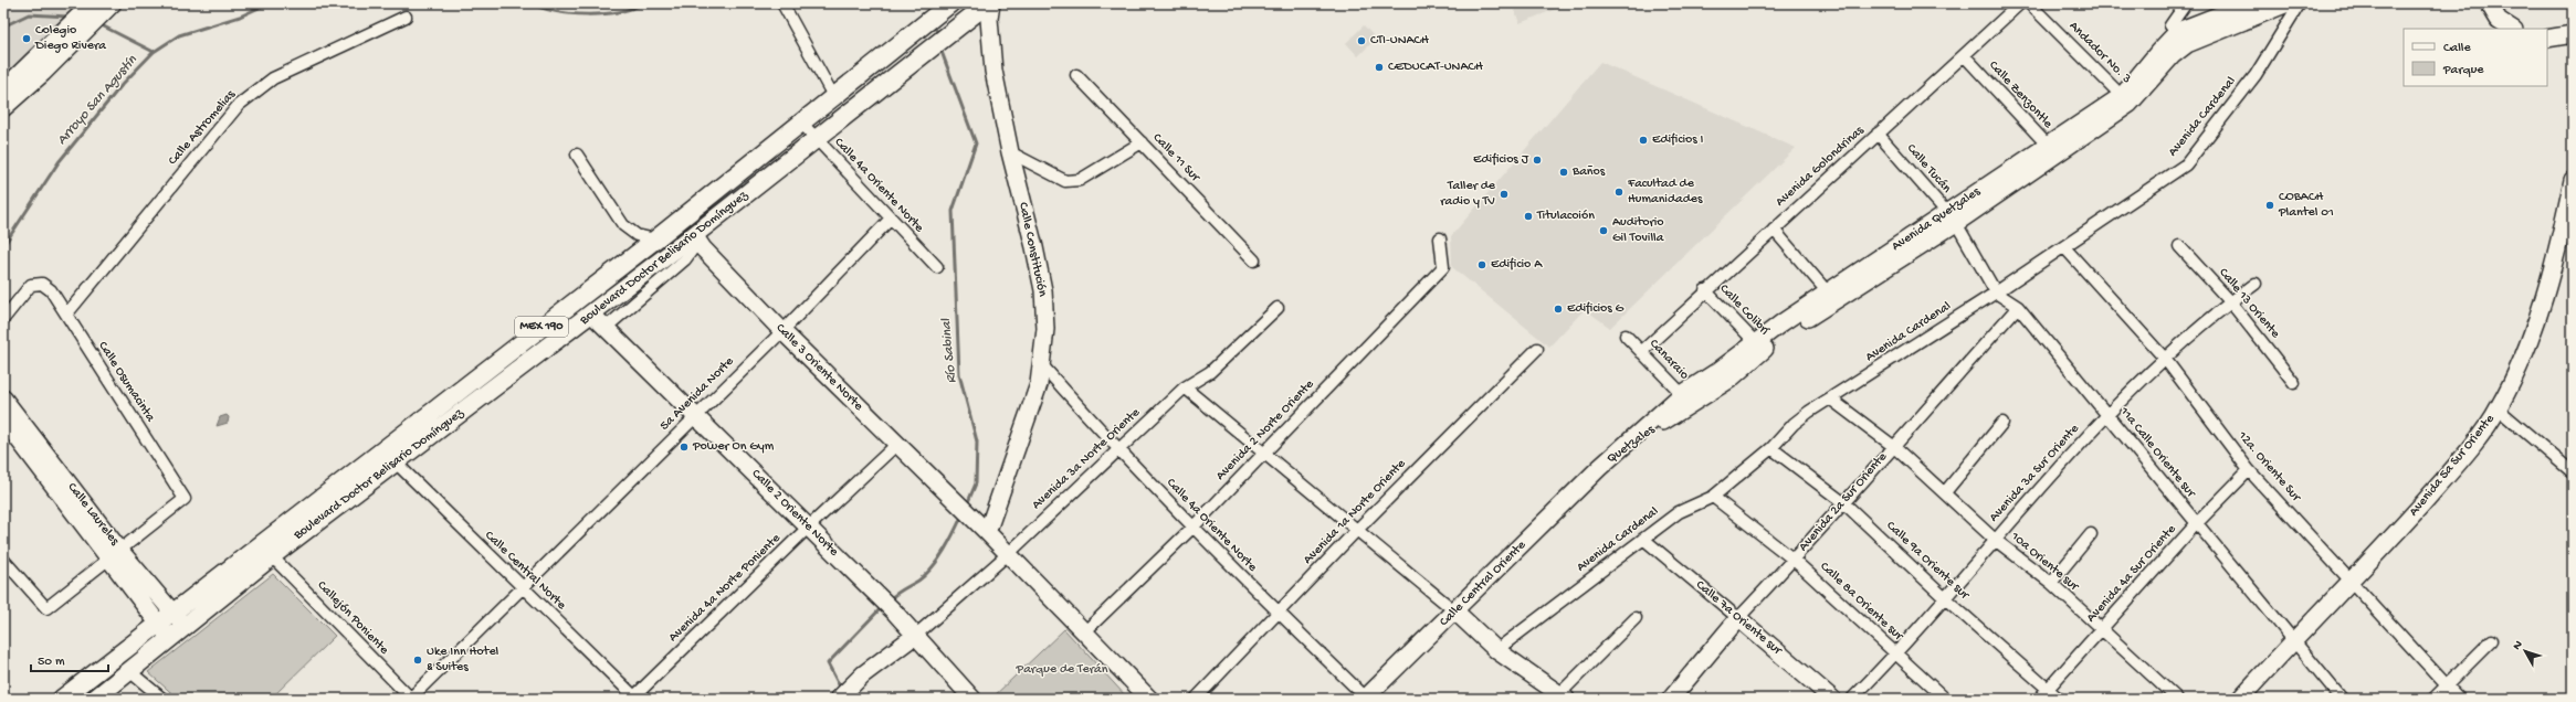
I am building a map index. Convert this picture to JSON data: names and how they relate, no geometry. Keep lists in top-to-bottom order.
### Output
{
  "streets": {
    "main road": [
      "Avenida Quetzales",
      "Calle Constitución",
      "Boulevard Doctor Belisario Domínguez",
      "MEX 190",
      "Calle 3 Oriente Norte",
      "Quetzales",
      "Avenida 5a Sur Oriente",
      "Avenida 2a Sur Oriente",
      "Calle 2 Oriente Norte",
      "Calle Laureles",
      "Calle Central Oriente",
      "Calle 7a Oriente sur"
    ],
    "street": [
      "Andador No. 3",
      "Calle Zenzontle",
      "Avenida Cardenal",
      "Calle Astromelias",
      "Calle 11 Sur",
      "Avenida Golondrinas",
      "Calle Tucán",
      "Calle 4a Oriente Norte",
      "Calle 13 Oriente",
      "Calle Colibrí",
      "Canaraio",
      "Calle Osumacinta",
      "5a Avenida Norte",
      "Avenida 2 Norte Oriente",
      "11a Calle Oriente sur",
      "Avenida 3a Norte Oriente",
      "12a. Oriente Sur",
      "Avenida 3a Sur Oriente",
      "Avenida 1a Norte Oriente",
      "Calle 9a Oriente sur",
      "10a Oriente sur",
      "Calle Central Norte",
      "Avenida 4a Sur Oriente",
      "Avenida 4a Norte Poniente",
      "Calle 8a Oriente sur",
      "Callejón Poniente"
    ]
  },
  "crossings": [
    ["Andador No. 3", "Avenida Quetzales"],
    ["Calle Zenzontle", "Avenida Golondrinas"],
    ["Calle Zenzontle", "Avenida Quetzales"],
    ["Avenida Cardenal", "11a Calle Oriente sur"],
    ["Avenida Cardenal", "12a. Oriente Sur"],
    ["Avenida Cardenal", "Calle 9a Oriente sur"],
    ["Avenida Cardenal", "10a Oriente sur"],
    ["Avenida Cardenal", "Calle 8a Oriente sur"],
    ["Avenida Cardenal", "Calle 7a Oriente sur"],
    ["Calle Astromelias", "Calle Osumacinta"],
    ["Avenida Golondrinas", "Calle Tucán"],
    ["Avenida Golondrinas", "Calle Colibrí"],
    ["Avenida Golondrinas", "Canaraio"],
    ["Calle Tucán", "Avenida Quetzales"],
    ["Calle Tucán", "11a Calle Oriente sur"],
    ["Calle 4a Oriente Norte", "Calle Constitución"],
    ["Calle 4a Oriente Norte", "Boulevard Doctor Belisario Domínguez"],
    ["Calle 4a Oriente Norte", "5a Avenida Norte"],
    ["Calle 4a Oriente Norte", "Avenida 2 Norte Oriente"],
    ["Calle 4a Oriente Norte", "Avenida 3a Norte Oriente"],
    ["Calle 4a Oriente Norte", "Avenida 1a Norte Oriente"],
    ["Calle 4a Oriente Norte", "Calle Central Oriente"],
    ["Avenida Quetzales", "Calle Colibrí"],
    ["Avenida Quetzales", "Canaraio"],
    ["Avenida Quetzales", "Quetzales"],
    ["Avenida Quetzales", "11a Calle Oriente sur"],
    ["Calle Constitución", "Boulevard Doctor Belisario Domínguez"],
    ["Calle Constitución", "Calle 3 Oriente Norte"],
    ["Boulevard Doctor Belisario Domínguez", "MEX 190"],
    ["Boulevard Doctor Belisario Domínguez", "Calle 3 Oriente Norte"],
    ["Boulevard Doctor Belisario Domínguez", "Calle 2 Oriente Norte"],
    ["Boulevard Doctor Belisario Domínguez", "Calle Laureles"],
    ["Boulevard Doctor Belisario Domínguez", "Calle Central Norte"],
    ["Boulevard Doctor Belisario Domínguez", "Callejón Poniente"],
    ["Calle 13 Oriente", "Avenida 3a Sur Oriente"],
    ["MEX 190", "Calle Laureles"],
    ["Canaraio", "Quetzales"],
    ["Calle 3 Oriente Norte", "5a Avenida Norte"],
    ["Calle 3 Oriente Norte", "Avenida 4a Norte Poniente"],
    ["Calle Osumacinta", "Calle Laureles"],
    ["5a Avenida Norte", "Calle 2 Oriente Norte"],
    ["5a Avenida Norte", "Calle Central Norte"],
    ["5a Avenida Norte", "Callejón Poniente"],
    ["Quetzales", "Calle Central Oriente"],
    ["11a Calle Oriente sur", "Avenida 5a Sur Oriente"],
    ["11a Calle Oriente sur", "Avenida 3a Sur Oriente"],
    ["11a Calle Oriente sur", "Avenida 2a Sur Oriente"],
    ["11a Calle Oriente sur", "Avenida 4a Sur Oriente"],
    ["Avenida 3a Norte Oriente", "Calle 2 Oriente Norte"],
    ["Avenida 5a Sur Oriente", "12a. Oriente Sur"],
    ["12a. Oriente Sur", "Avenida 3a Sur Oriente"],
    ["12a. Oriente Sur", "Avenida 4a Sur Oriente"],
    ["Avenida 3a Sur Oriente", "Calle 9a Oriente sur"],
    ["Avenida 3a Sur Oriente", "10a Oriente sur"],
    ["Avenida 3a Sur Oriente", "Calle 8a Oriente sur"],
    ["Avenida 2a Sur Oriente", "Calle 9a Oriente sur"],
    ["Avenida 2a Sur Oriente", "10a Oriente sur"],
    ["Avenida 2a Sur Oriente", "Calle 8a Oriente sur"],
    ["Avenida 2a Sur Oriente", "Calle 7a Oriente sur"],
    ["Calle 2 Oriente Norte", "Avenida 4a Norte Poniente"],
    ["Calle 9a Oriente sur", "Avenida 4a Sur Oriente"],
    ["10a Oriente sur", "Avenida 4a Sur Oriente"],
    ["Calle Central Norte", "Avenida 4a Norte Poniente"]
  ],
  "water": ["Arroyo San Agustín", "Río Sabinal"],
  "parks": ["Parque de Terán"],
  "places": [
    "Colegio Diego Rivera",
    "CTI-UNACH",
    "CEDUCAT-UNACH",
    "Edificios I",
    "Edificios J",
    "Baños",
    "Facultad de Humanidades",
    "Taller de radio y TV",
    "COBACH Plantel 01",
    "Titulacoión",
    "Auditorio Gil Tovilla",
    "Edificio A",
    "Edificios G",
    "Power On Gym",
    "Uke Inn Hotel & Suites"
  ],
  "legend": ["Calle", "Parque"],
  "scale_bar": "50 m",
  "north": "top left"
}
